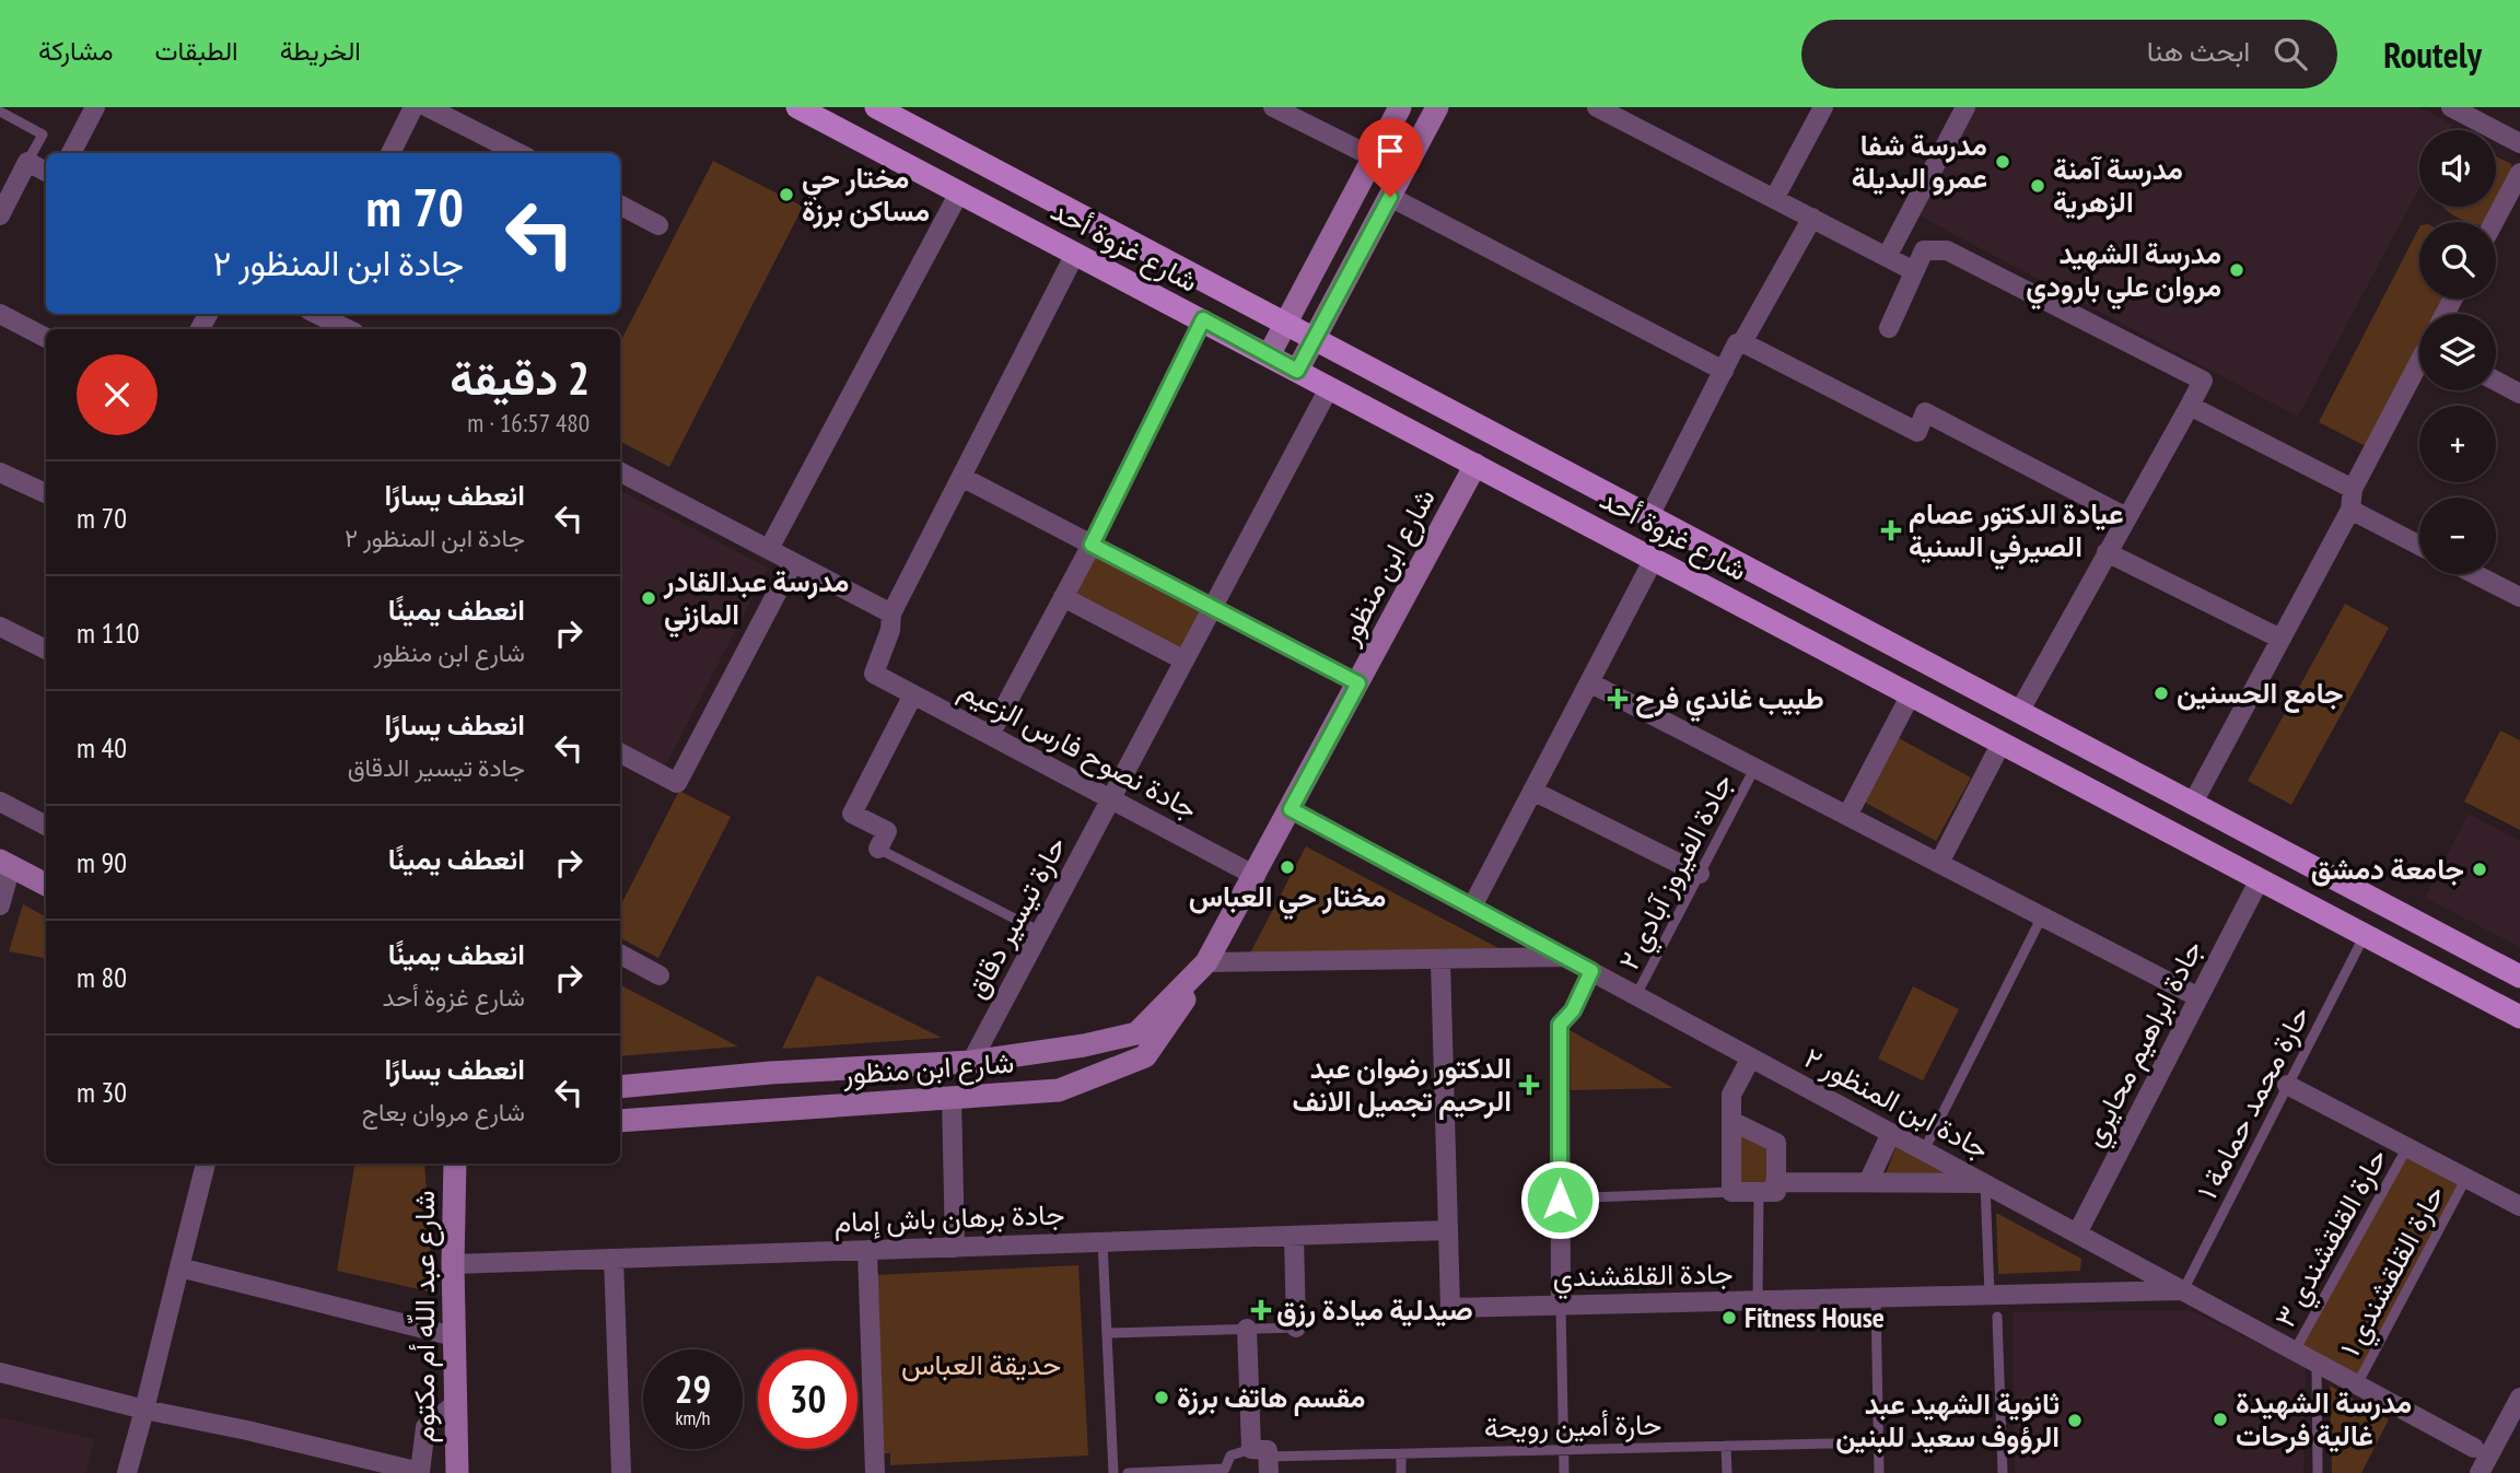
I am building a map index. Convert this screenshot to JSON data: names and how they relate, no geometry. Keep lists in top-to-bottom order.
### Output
{
  "streets": {
    "main road": ["شارع غزوة أحد", "شارع ابن منظور", "شارع عبد اللّه أم مكتوم"],
    "street": [
      "جادة نصوح فارس الزعيم",
      "حارة تيسير دقاق",
      "جادة ابراهيم محايري",
      "جادة ابن المنظور ٢",
      "جادة برهان باش إمام",
      "جادة القلقشندي"
    ],
    "lane": [
      "جادة الفيروز آبادي ٢",
      "حارة محمد حمامة ١",
      "حارة القلقشندي ٣",
      "حارة القلقشندي ١",
      "حارة أمين رويحة"
    ]
  },
  "crossings": [
    ["شارع غزوة أحد", "شارع ابن منظور"],
    ["شارع غزوة أحد", "حارة تيسير دقاق"],
    ["شارع غزوة أحد", "جادة ابراهيم محايري"],
    ["شارع غزوة أحد", "حارة محمد حمامة ١"],
    ["شارع ابن منظور", "جادة نصوح فارس الزعيم"],
    ["شارع ابن منظور", "حارة تيسير دقاق"],
    ["شارع ابن منظور", "جادة ابن المنظور ٢"],
    ["جادة نصوح فارس الزعيم", "حارة تيسير دقاق"],
    ["جادة الفيروز آبادي ٢", "جادة ابن المنظور ٢"],
    ["جادة ابراهيم محايري", "جادة ابن المنظور ٢"],
    ["حارة محمد حمامة ١", "جادة ابن المنظور ٢"],
    ["حارة محمد حمامة ١", "جادة القلقشندي"],
    ["جادة ابن المنظور ٢", "حارة القلقشندي ٣"],
    ["جادة ابن المنظور ٢", "حارة القلقشندي ١"],
    ["جادة ابن المنظور ٢", "جادة القلقشندي"],
    ["جادة برهان باش إمام", "جادة القلقشندي"],
    ["جادة برهان باش إمام", "شارع عبد اللّه أم مكتوم"]
  ],
  "parks": ["حديقة العباس"],
  "places": {
    "other": [
      "مدرسة شفا عمرو البديلة",
      "مدرسة آمنة الزهرية",
      "مختار حي مساكن برزة",
      "مدرسة الشهيد مروان علي بارودي",
      "مدرسة عبدالقادر المازني",
      "جامع الحسنين",
      "مختار حي العباس",
      "جامعة دمشق",
      "Fitness House",
      "مقسم هاتف برزة",
      "مدرسة الشهيدة غالية فرحات",
      "ثانوية الشهيد عبد الرؤوف سعيد للبنين"
    ],
    "health": [
      "عيادة الدكتور عصام الصيرفي السنية",
      "طبيب غاندي فرح",
      "الدكتور رضوان عبد الرحيم تجميل الانف",
      "صيدلية ميادة رزق"
    ]
  },
  "page": {
    "header": "Routely",
    "search": "ابحث هنا",
    "nav": ["الخريطة", "الطبقات", "مشاركة"],
    "map_buttons": ["+", "−"],
    "turn": ["70 m", "جادة ابن المنظور ٢"],
    "heading": ["2 دقيقة", "480 m · 16:57"],
    "list": [
      {
        "name": "انعطف يسارًا",
        "note": "جادة ابن المنظور ٢",
        "value": "70 m"
      },
      {
        "name": "انعطف يمينًا",
        "note": "شارع ابن منظور",
        "value": "110 m"
      },
      {
        "name": "انعطف يسارًا",
        "note": "جادة تيسير الدقاق",
        "value": "40 m"
      },
      {
        "name": "انعطف يمينًا",
        "value": "90 m"
      },
      {
        "name": "انعطف يمينًا",
        "note": "شارع غزوة أحد",
        "value": "80 m"
      },
      {
        "name": "انعطف يسارًا",
        "note": "شارع مروان بعاج",
        "value": "30 m"
      }
    ],
    "speed": "29 km/h",
    "limit": "30"
  }
}
